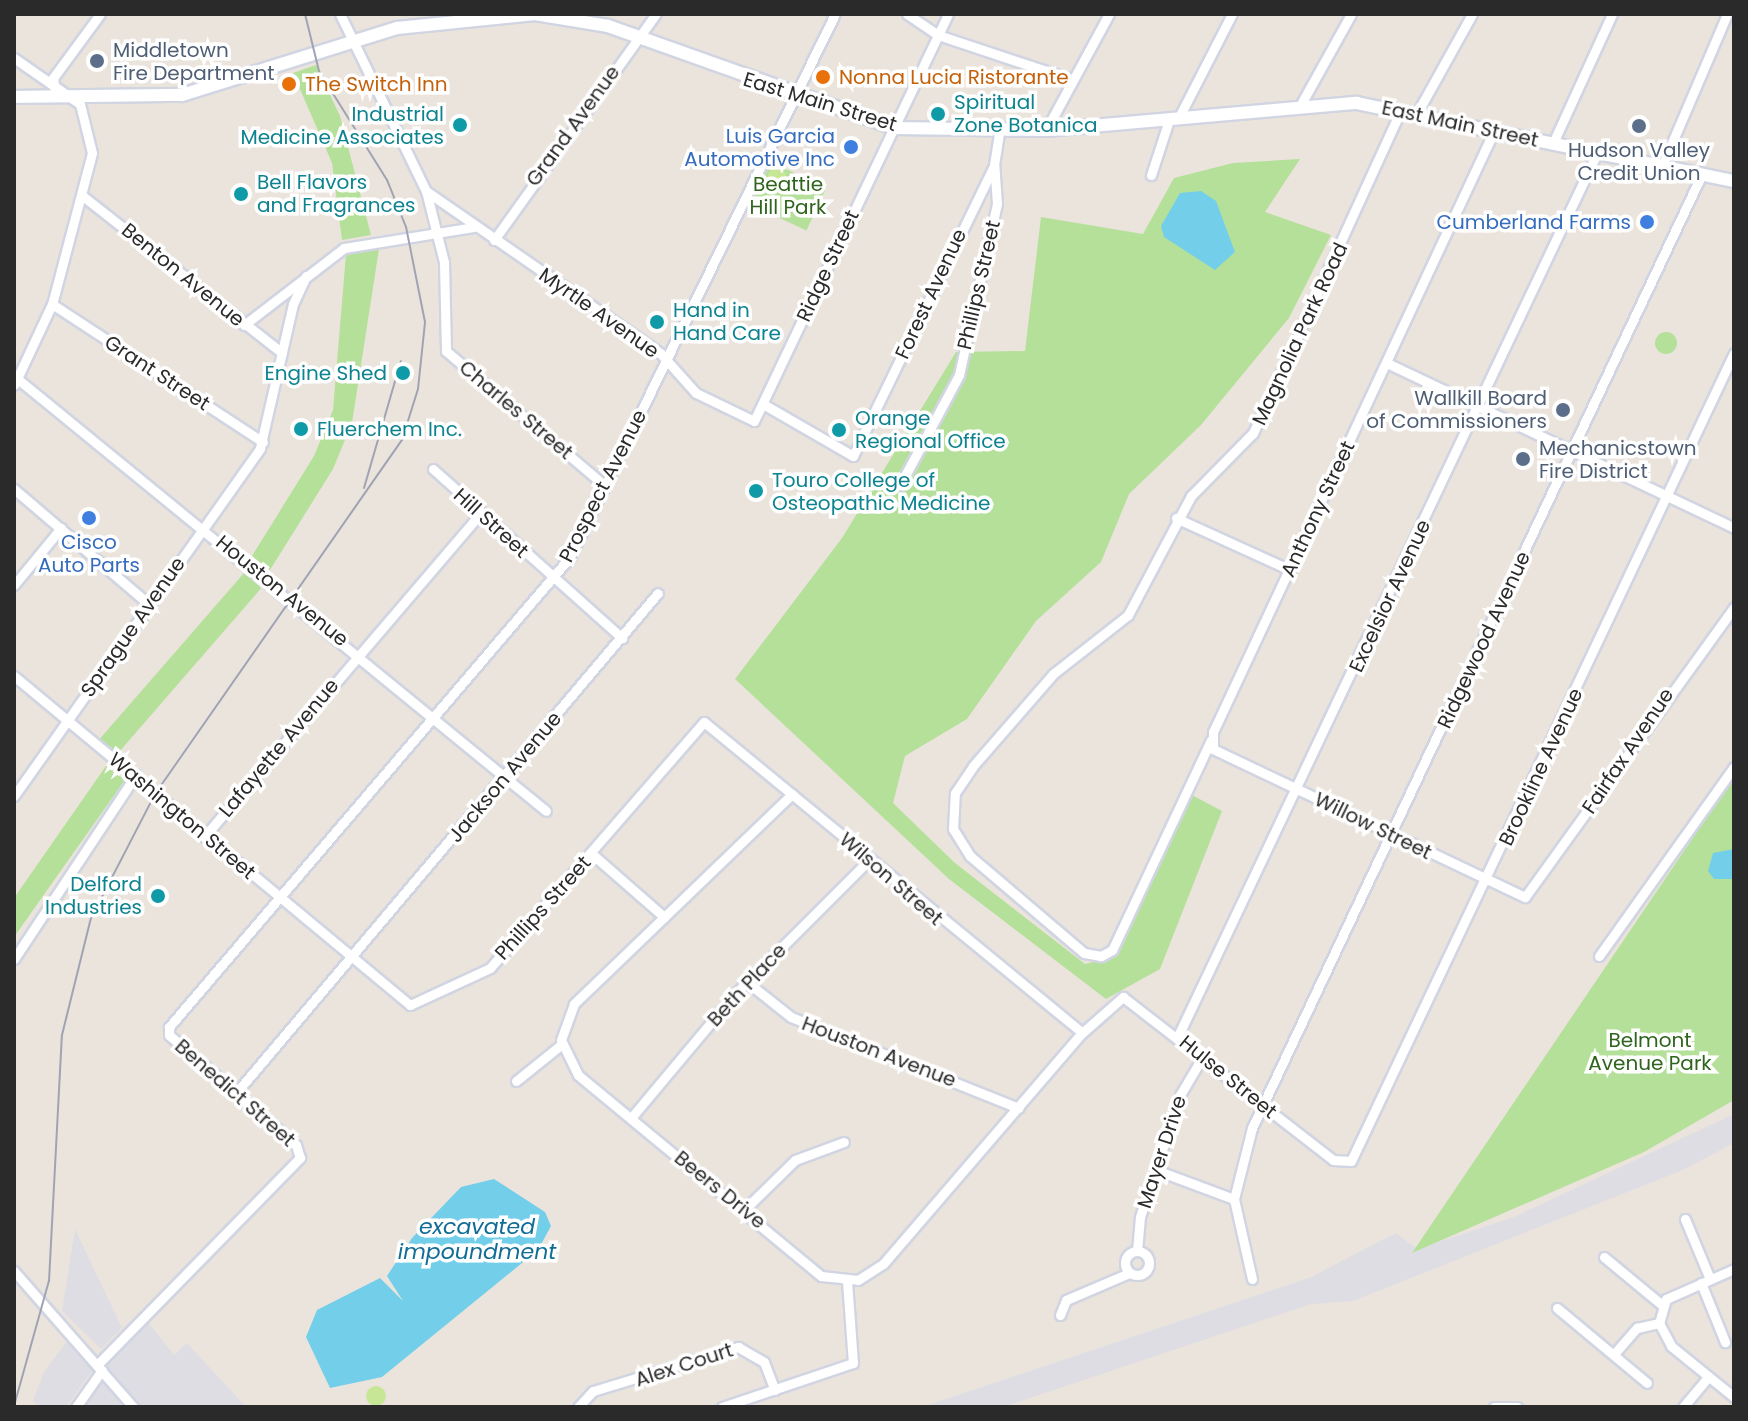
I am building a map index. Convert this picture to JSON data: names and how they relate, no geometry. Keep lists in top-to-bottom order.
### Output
{
  "streets": {
    "main road": ["East Main Street"],
    "street": [
      "Grand Avenue",
      "Ridge Street",
      "Benton Avenue",
      "Phillips Street",
      "Forest Avenue",
      "Myrtle Avenue",
      "Magnolia Park Road",
      "Grant Street",
      "Charles Street",
      "Prospect Avenue",
      "Anthony Street",
      "Hill Street",
      "Houston Avenue",
      "Excelsior Avenue",
      "Sprague Avenue",
      "Ridgewood Avenue",
      "Lafayette Avenue",
      "Fairfax Avenue",
      "Brookline Avenue",
      "Jackson Avenue",
      "Washington Street",
      "Willow Street",
      "Wilson Street",
      "Beth Place",
      "Hulse Street",
      "Benedict Street",
      "Mayer Drive",
      "Beers Drive",
      "Alex Court"
    ]
  },
  "crossings": [
    ["East Main Street", "Grand Avenue"],
    ["East Main Street", "Ridge Street"],
    ["East Main Street", "Forest Avenue"],
    ["East Main Street", "Magnolia Park Road"],
    ["East Main Street", "Charles Street"],
    ["East Main Street", "Prospect Avenue"],
    ["East Main Street", "Anthony Street"],
    ["East Main Street", "Excelsior Avenue"],
    ["East Main Street", "Ridgewood Avenue"],
    ["Grand Avenue", "Myrtle Avenue"],
    ["Ridge Street", "Forest Avenue"],
    ["Ridge Street", "Myrtle Avenue"],
    ["Benton Avenue", "Sprague Avenue"],
    ["Phillips Street", "Forest Avenue"],
    ["Phillips Street", "Jackson Avenue"],
    ["Phillips Street", "Washington Street"],
    ["Phillips Street", "Wilson Street"],
    ["Forest Avenue", "Myrtle Avenue"],
    ["Myrtle Avenue", "Charles Street"],
    ["Myrtle Avenue", "Prospect Avenue"],
    ["Magnolia Park Road", "Anthony Street"],
    ["Magnolia Park Road", "Willow Street"],
    ["Grant Street", "Sprague Avenue"],
    ["Charles Street", "Prospect Avenue"],
    ["Prospect Avenue", "Hill Street"],
    ["Prospect Avenue", "Houston Avenue"],
    ["Prospect Avenue", "Washington Street"],
    ["Prospect Avenue", "Benedict Street"],
    ["Anthony Street", "Willow Street"],
    ["Hill Street", "Lafayette Avenue"],
    ["Hill Street", "Jackson Avenue"],
    ["Houston Avenue", "Sprague Avenue"],
    ["Houston Avenue", "Lafayette Avenue"],
    ["Houston Avenue", "Jackson Avenue"],
    ["Houston Avenue", "Beth Place"],
    ["Excelsior Avenue", "Willow Street"],
    ["Excelsior Avenue", "Hulse Street"],
    ["Sprague Avenue", "Washington Street"],
    ["Ridgewood Avenue", "Willow Street"],
    ["Ridgewood Avenue", "Hulse Street"],
    ["Lafayette Avenue", "Washington Street"],
    ["Fairfax Avenue", "Willow Street"],
    ["Brookline Avenue", "Willow Street"],
    ["Brookline Avenue", "Hulse Street"],
    ["Jackson Avenue", "Washington Street"],
    ["Jackson Avenue", "Benedict Street"],
    ["Wilson Street", "Beth Place"],
    ["Wilson Street", "Hulse Street"],
    ["Beth Place", "Beers Drive"],
    ["Hulse Street", "Mayer Drive"]
  ],
  "water": ["excavated impoundment"],
  "parks": ["Beattie Hill Park", "Belmont Avenue Park"],
  "places": [
    "Middletown Fire Department",
    "Nonna Lucia Ristorante",
    "The Switch Inn",
    "Spiritual Zone Botanica",
    "Industrial Medicine Associates",
    "Hudson Valley Credit Union",
    "Luis Garcia Automotive Inc",
    "Bell Flavors and Fragrances",
    "Cumberland Farms",
    "Hand in Hand Care",
    "Engine Shed",
    "Wallkill Board of Commissioners",
    "Fluerchem Inc.",
    "Orange Regional Office",
    "Mechanicstown Fire District",
    "Touro College of Osteopathic Medicine",
    "Cisco Auto Parts",
    "Delford Industries"
  ]
}
